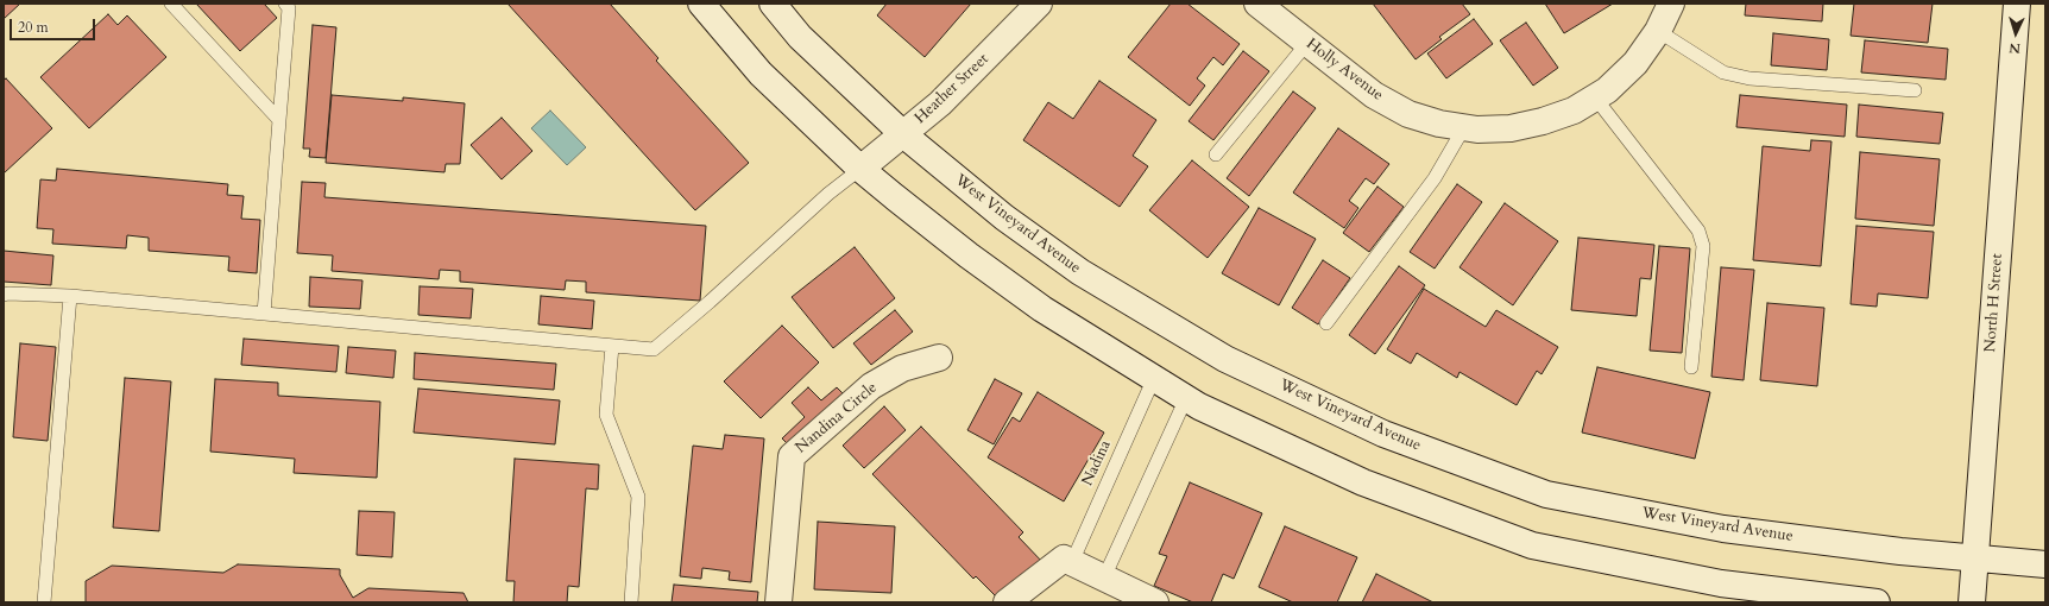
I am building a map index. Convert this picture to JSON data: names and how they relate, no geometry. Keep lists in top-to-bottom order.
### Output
{
  "streets": {
    "main road": [
      "Holly Avenue",
      "Heather Street",
      "West Vineyard Avenue",
      "North H Street",
      "Nandina Circle"
    ],
    "lane": ["Nadina"]
  },
  "crossings": [
    ["Heather Street", "West Vineyard Avenue"],
    ["West Vineyard Avenue", "North H Street"]
  ],
  "scale_bar": "20 m",
  "north": "bottom"
}
